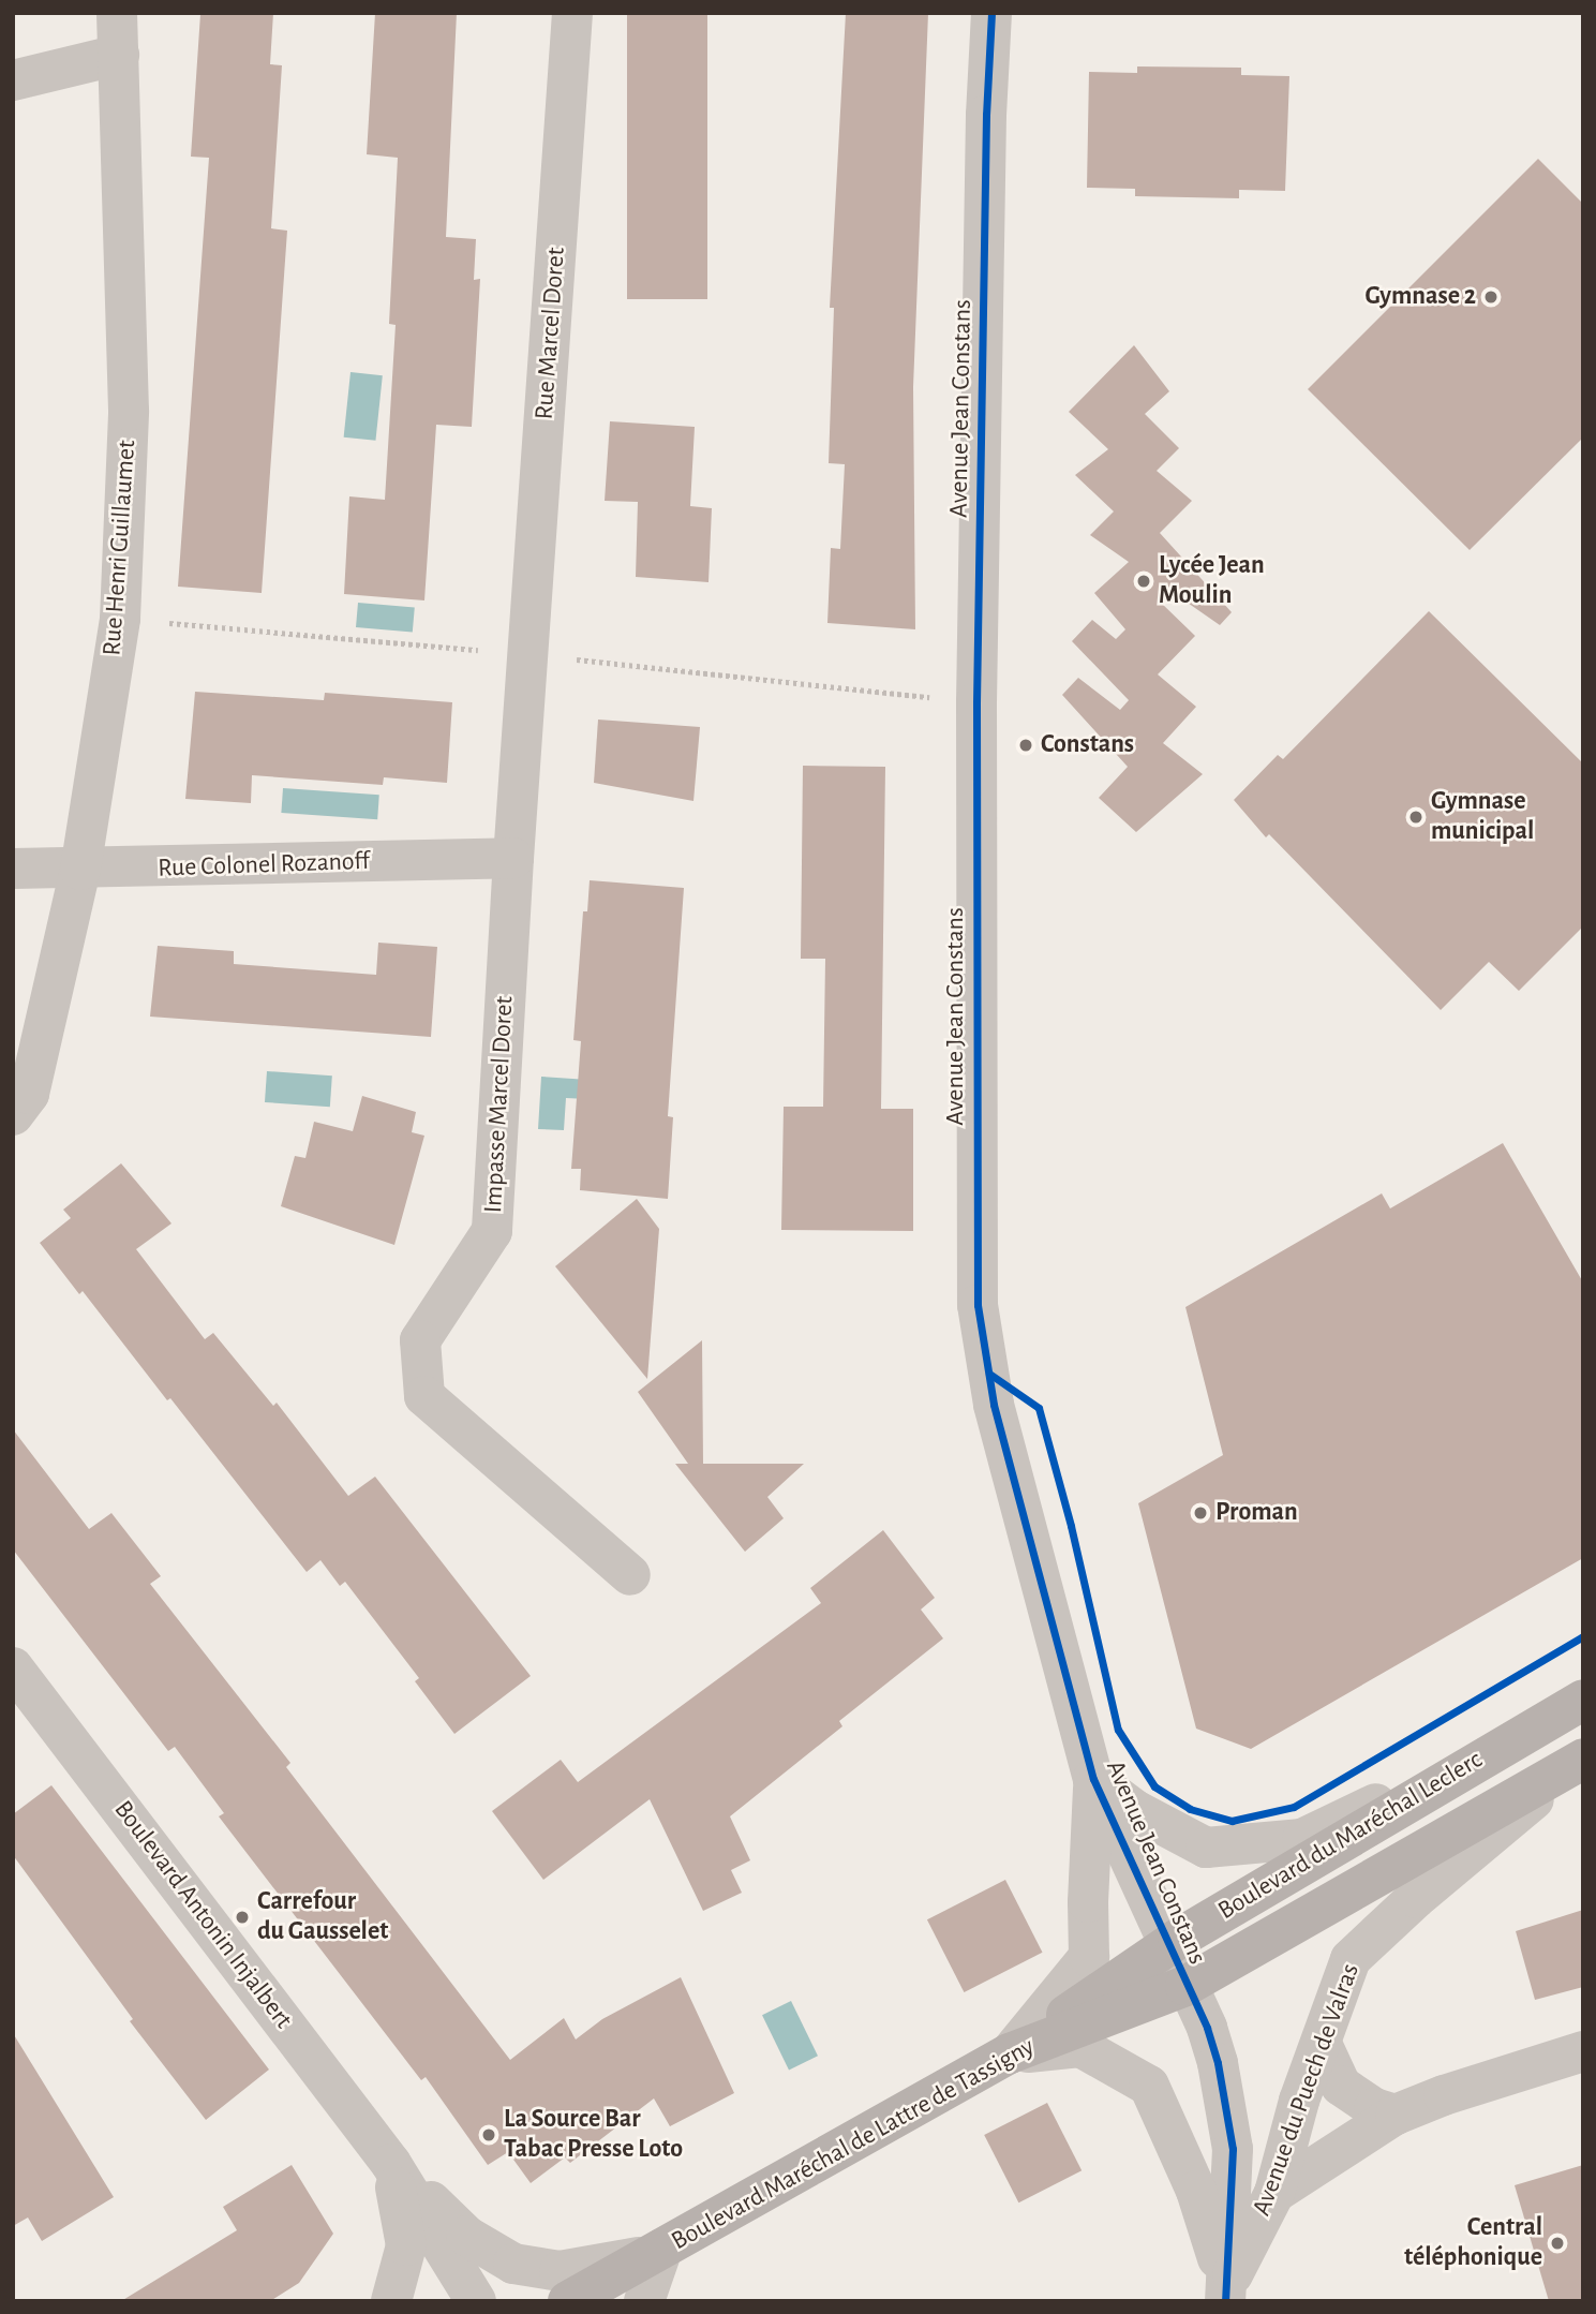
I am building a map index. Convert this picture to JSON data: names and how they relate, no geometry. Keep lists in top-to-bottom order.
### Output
{
  "streets": {
    "main road": ["Boulevard du Maréchal Leclerc", "Boulevard Maréchal de Lattre de Tassigny"],
    "street": [
      "Rue Marcel Doret",
      "Avenue Jean Constans",
      "Rue Henri Guillaumet",
      "Rue Colonel Rozanoff",
      "Impasse Marcel Doret",
      "Boulevard Antonin Injalbert",
      "Avenue du Puech de Valras"
    ]
  },
  "crossings": [
    ["Rue Marcel Doret", "Impasse Marcel Doret"],
    ["Avenue Jean Constans", "Boulevard du Maréchal Leclerc"],
    ["Avenue Jean Constans", "Avenue du Puech de Valras"],
    ["Avenue Jean Constans", "Boulevard Maréchal de Lattre de Tassigny"],
    ["Rue Henri Guillaumet", "Rue Colonel Rozanoff"],
    ["Rue Colonel Rozanoff", "Impasse Marcel Doret"],
    ["Boulevard du Maréchal Leclerc", "Avenue du Puech de Valras"],
    ["Boulevard du Maréchal Leclerc", "Boulevard Maréchal de Lattre de Tassigny"],
    ["Boulevard Antonin Injalbert", "Boulevard Maréchal de Lattre de Tassigny"],
    ["Avenue du Puech de Valras", "Boulevard Maréchal de Lattre de Tassigny"]
  ],
  "places": [
    "Gymnase 2",
    "Lycée Jean Moulin",
    "Constans",
    "Gymnase municipal",
    "Proman",
    "Carrefour du Gausselet",
    "La Source Bar Tabac Presse Loto",
    "Central téléphonique"
  ]
}
